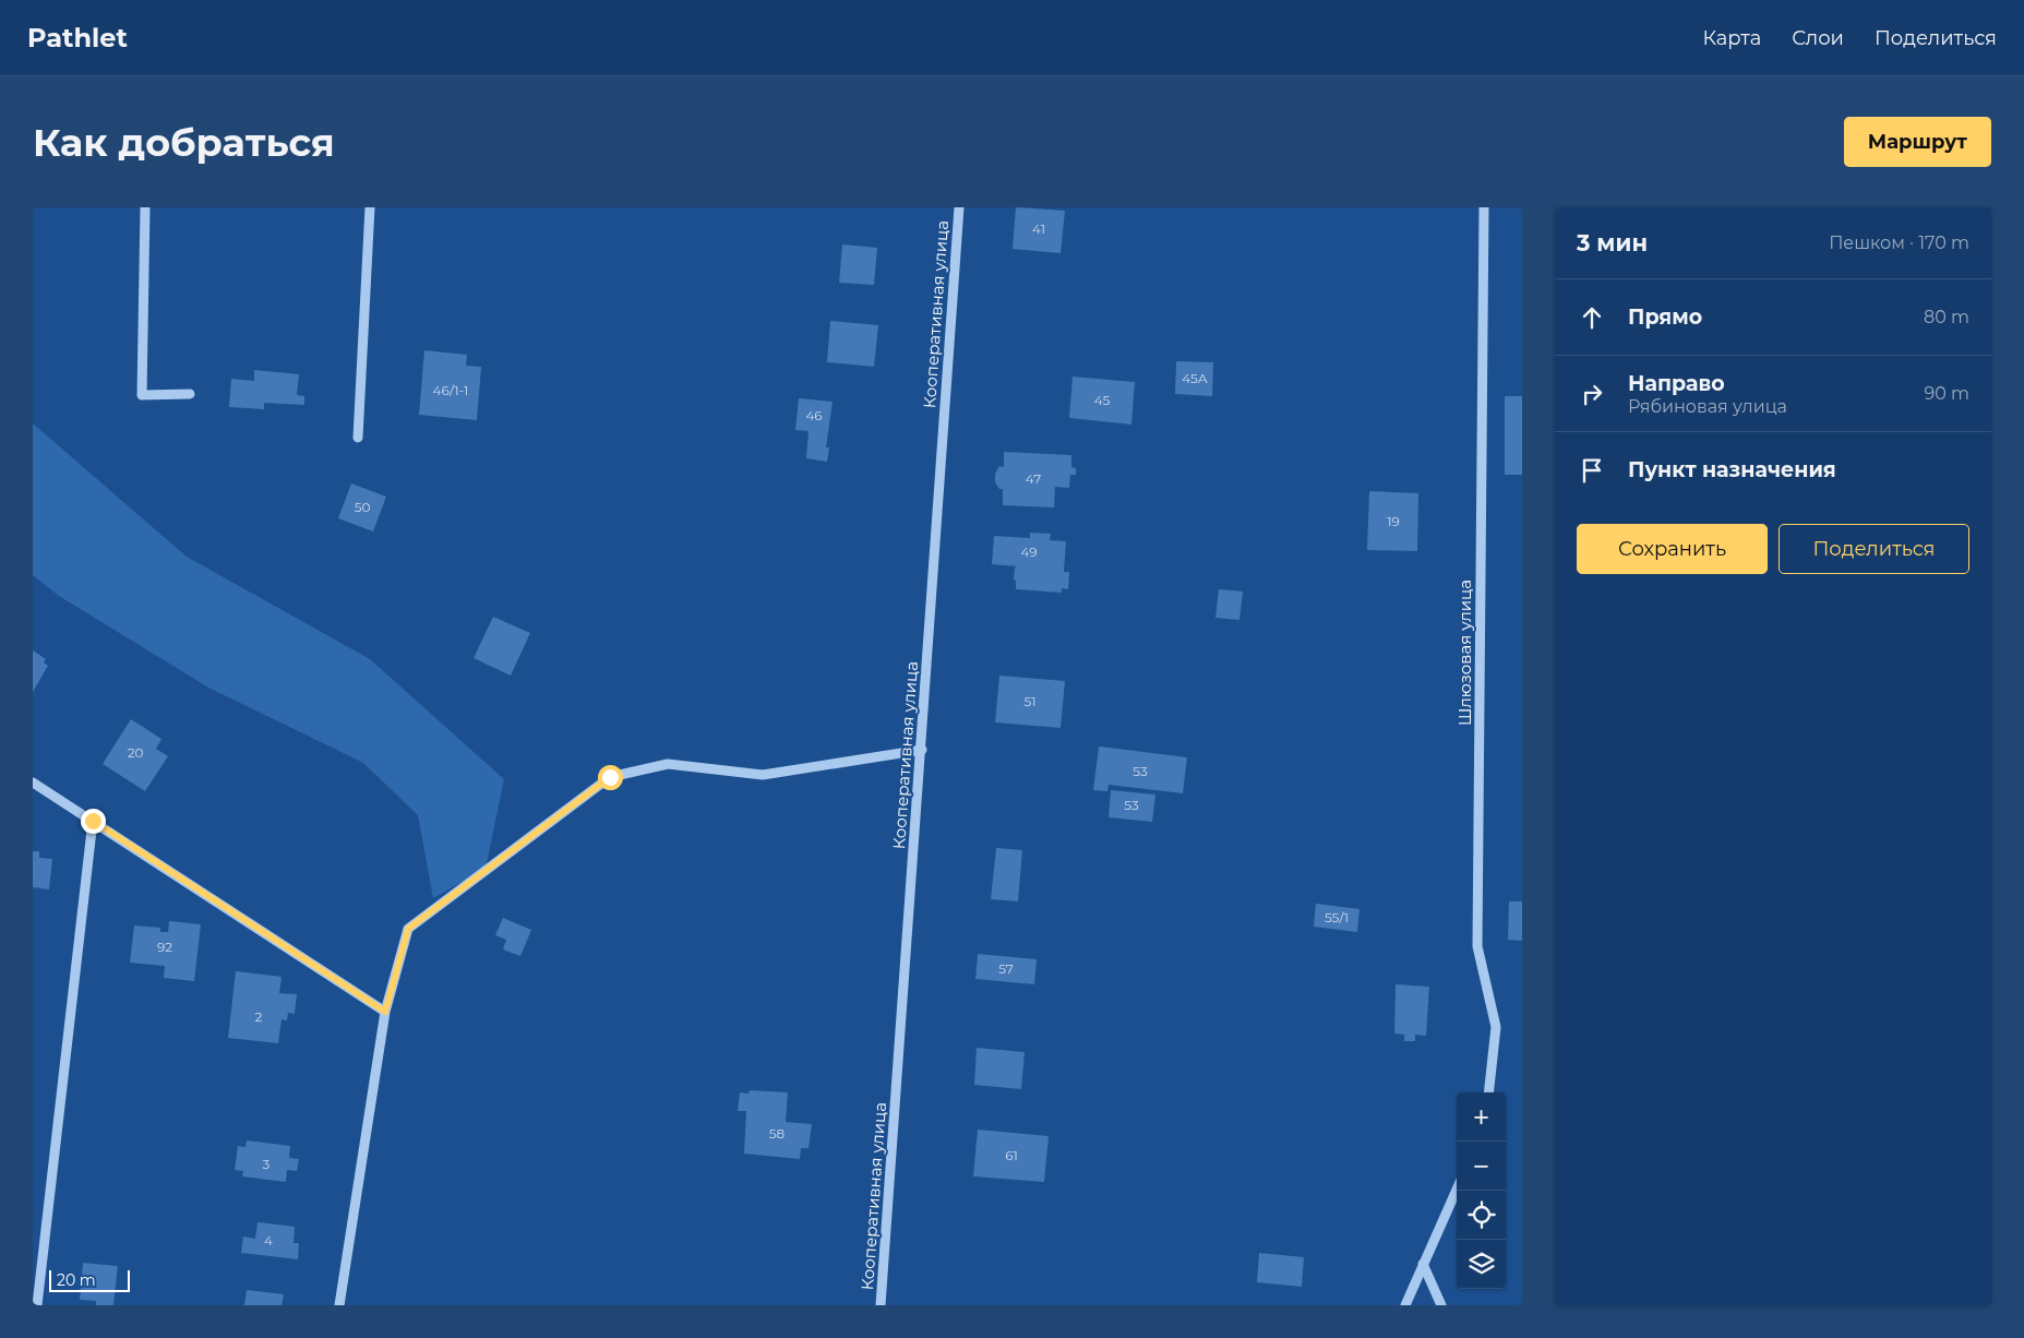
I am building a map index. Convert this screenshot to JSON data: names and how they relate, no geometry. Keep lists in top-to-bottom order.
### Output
{
  "streets": {
    "street": ["Кооперативная улица", "Шлюзовая улица"]
  },
  "house_numbers": [
    "41",
    "45А",
    "46/1-1",
    "45",
    "46",
    "47",
    "50",
    "19",
    "49",
    "51",
    "20",
    "53",
    "53",
    "55/1",
    "92",
    "57",
    "2",
    "58",
    "61",
    "3",
    "4"
  ],
  "scale_bar": "20 m",
  "page": {
    "header": "Pathlet",
    "nav": ["Карта", "Слои", "Поделиться"],
    "buttons": [
      "Маршрут",
      ["Сохранить", "Поделиться"]
    ],
    "title": "Как добраться",
    "heading": ["3 мин", "Пешком · 170 m"],
    "list": [
      ["Прямо", "80 m"],
      ["Направо", "Рябиновая улица", "90 m"],
      "Пункт назначения"
    ],
    "map_buttons": ["+", "−"],
    "scale": "20 m"
  }
}
